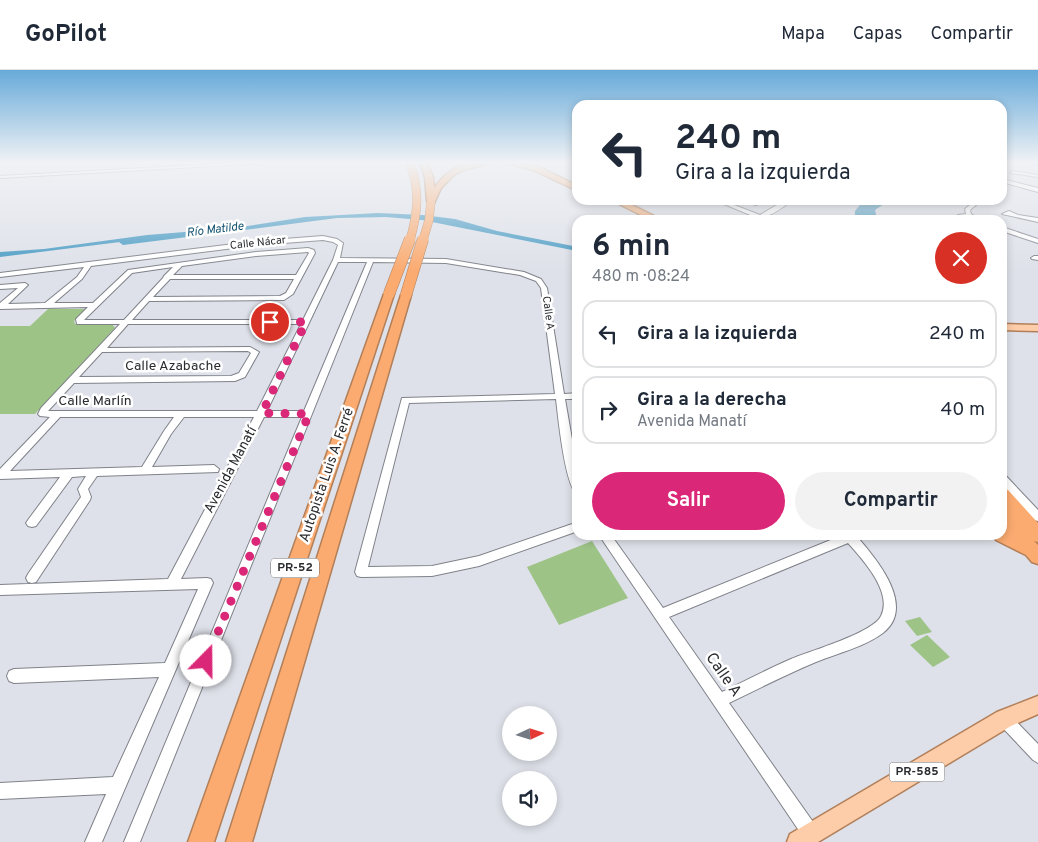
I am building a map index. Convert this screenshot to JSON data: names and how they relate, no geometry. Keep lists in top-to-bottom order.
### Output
{
  "streets": {
    "highway": ["Autopista Luis A. Ferré", "PR-52"],
    "main road": ["PR-585"],
    "street": [
      "Calle Nácar",
      "Calle A",
      "Calle Azabache",
      "Calle Marlín",
      "Avenida Manatí"
    ]
  },
  "crossings": [
    ["Calle Nácar", "Calle Marlín"],
    ["Calle A", "Avenida Manatí"],
    ["Calle A", "PR-585"],
    ["Calle Azabache", "Calle Marlín"],
    ["Calle Marlín", "Avenida Manatí"]
  ],
  "water": ["Río Matilde"],
  "north": "right",
  "page": {
    "header": "GoPilot",
    "nav": ["Mapa", "Capas", "Compartir"],
    "turn": ["240 m", "Gira a la izquierda"],
    "heading": ["6 min", "480 m · 08:24"],
    "list": [
      {
        "name": "Gira a la izquierda",
        "value": "240 m"
      },
      {
        "name": "Gira a la derecha",
        "note": "Avenida Manatí",
        "value": "40 m"
      }
    ],
    "buttons": ["Salir", "Compartir"]
  }
}
